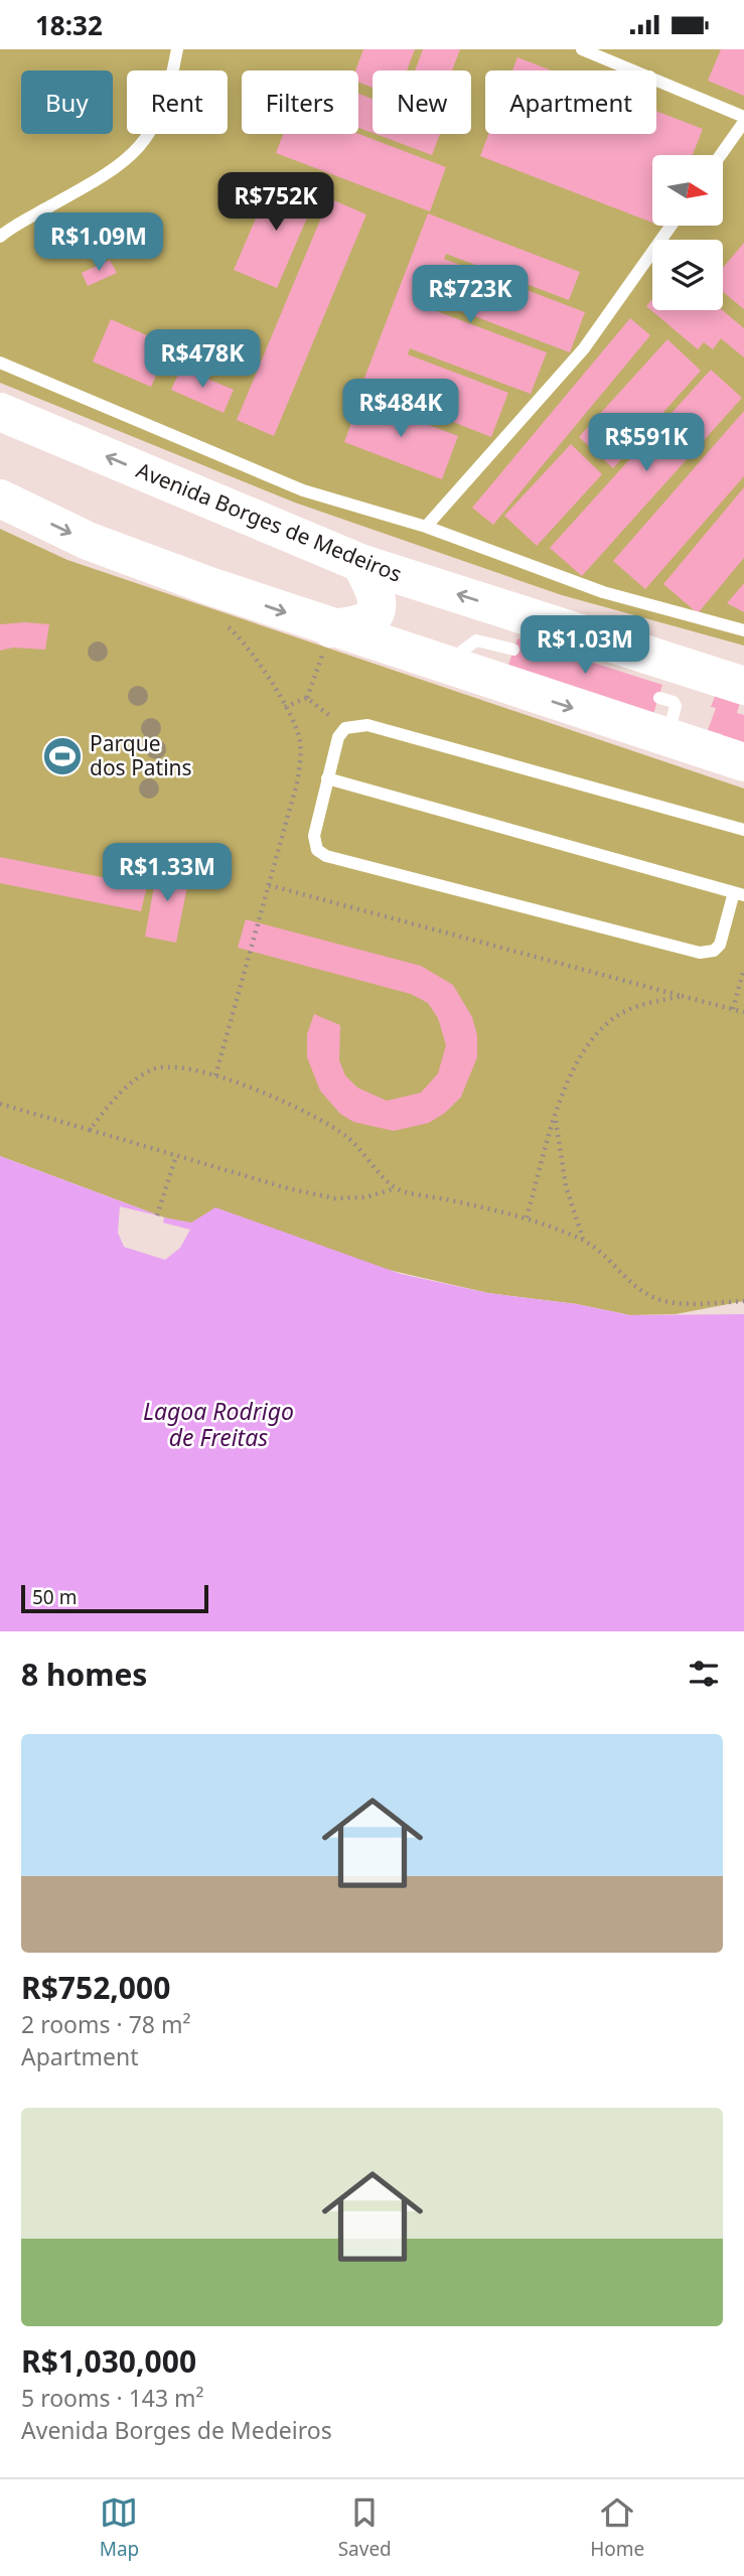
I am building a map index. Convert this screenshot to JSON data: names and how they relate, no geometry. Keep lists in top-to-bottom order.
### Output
{
  "streets": {
    "highway": ["Avenida Borges de Medeiros"]
  },
  "water": ["Lagoa Rodrigo de Freitas"],
  "places": {
    "sports": ["Parque dos Patins"]
  },
  "scale_bar": "50 m",
  "north": "right",
  "page": {
    "status": "18:32",
    "chip": [
      "Buy",
      "Rent",
      "Filters",
      "New",
      "Apartment"
    ],
    "price": [
      "R$752K",
      "R$1.09M",
      "R$723K",
      "R$478K",
      "R$484K",
      "R$591K",
      "R$1.03M",
      "R$1.33M"
    ],
    "scale": "50 m",
    "heading": "8 homes",
    "list": [
      {
        "name": "R$752,000",
        "note": "2 rooms · 78 m² · Apartment"
      },
      {
        "name": "R$1,030,000",
        "note": "5 rooms · 143 m² · Avenida Borges de Medeiros"
      }
    ],
    "tabs": ["Map", "Saved", "Home"]
  }
}
